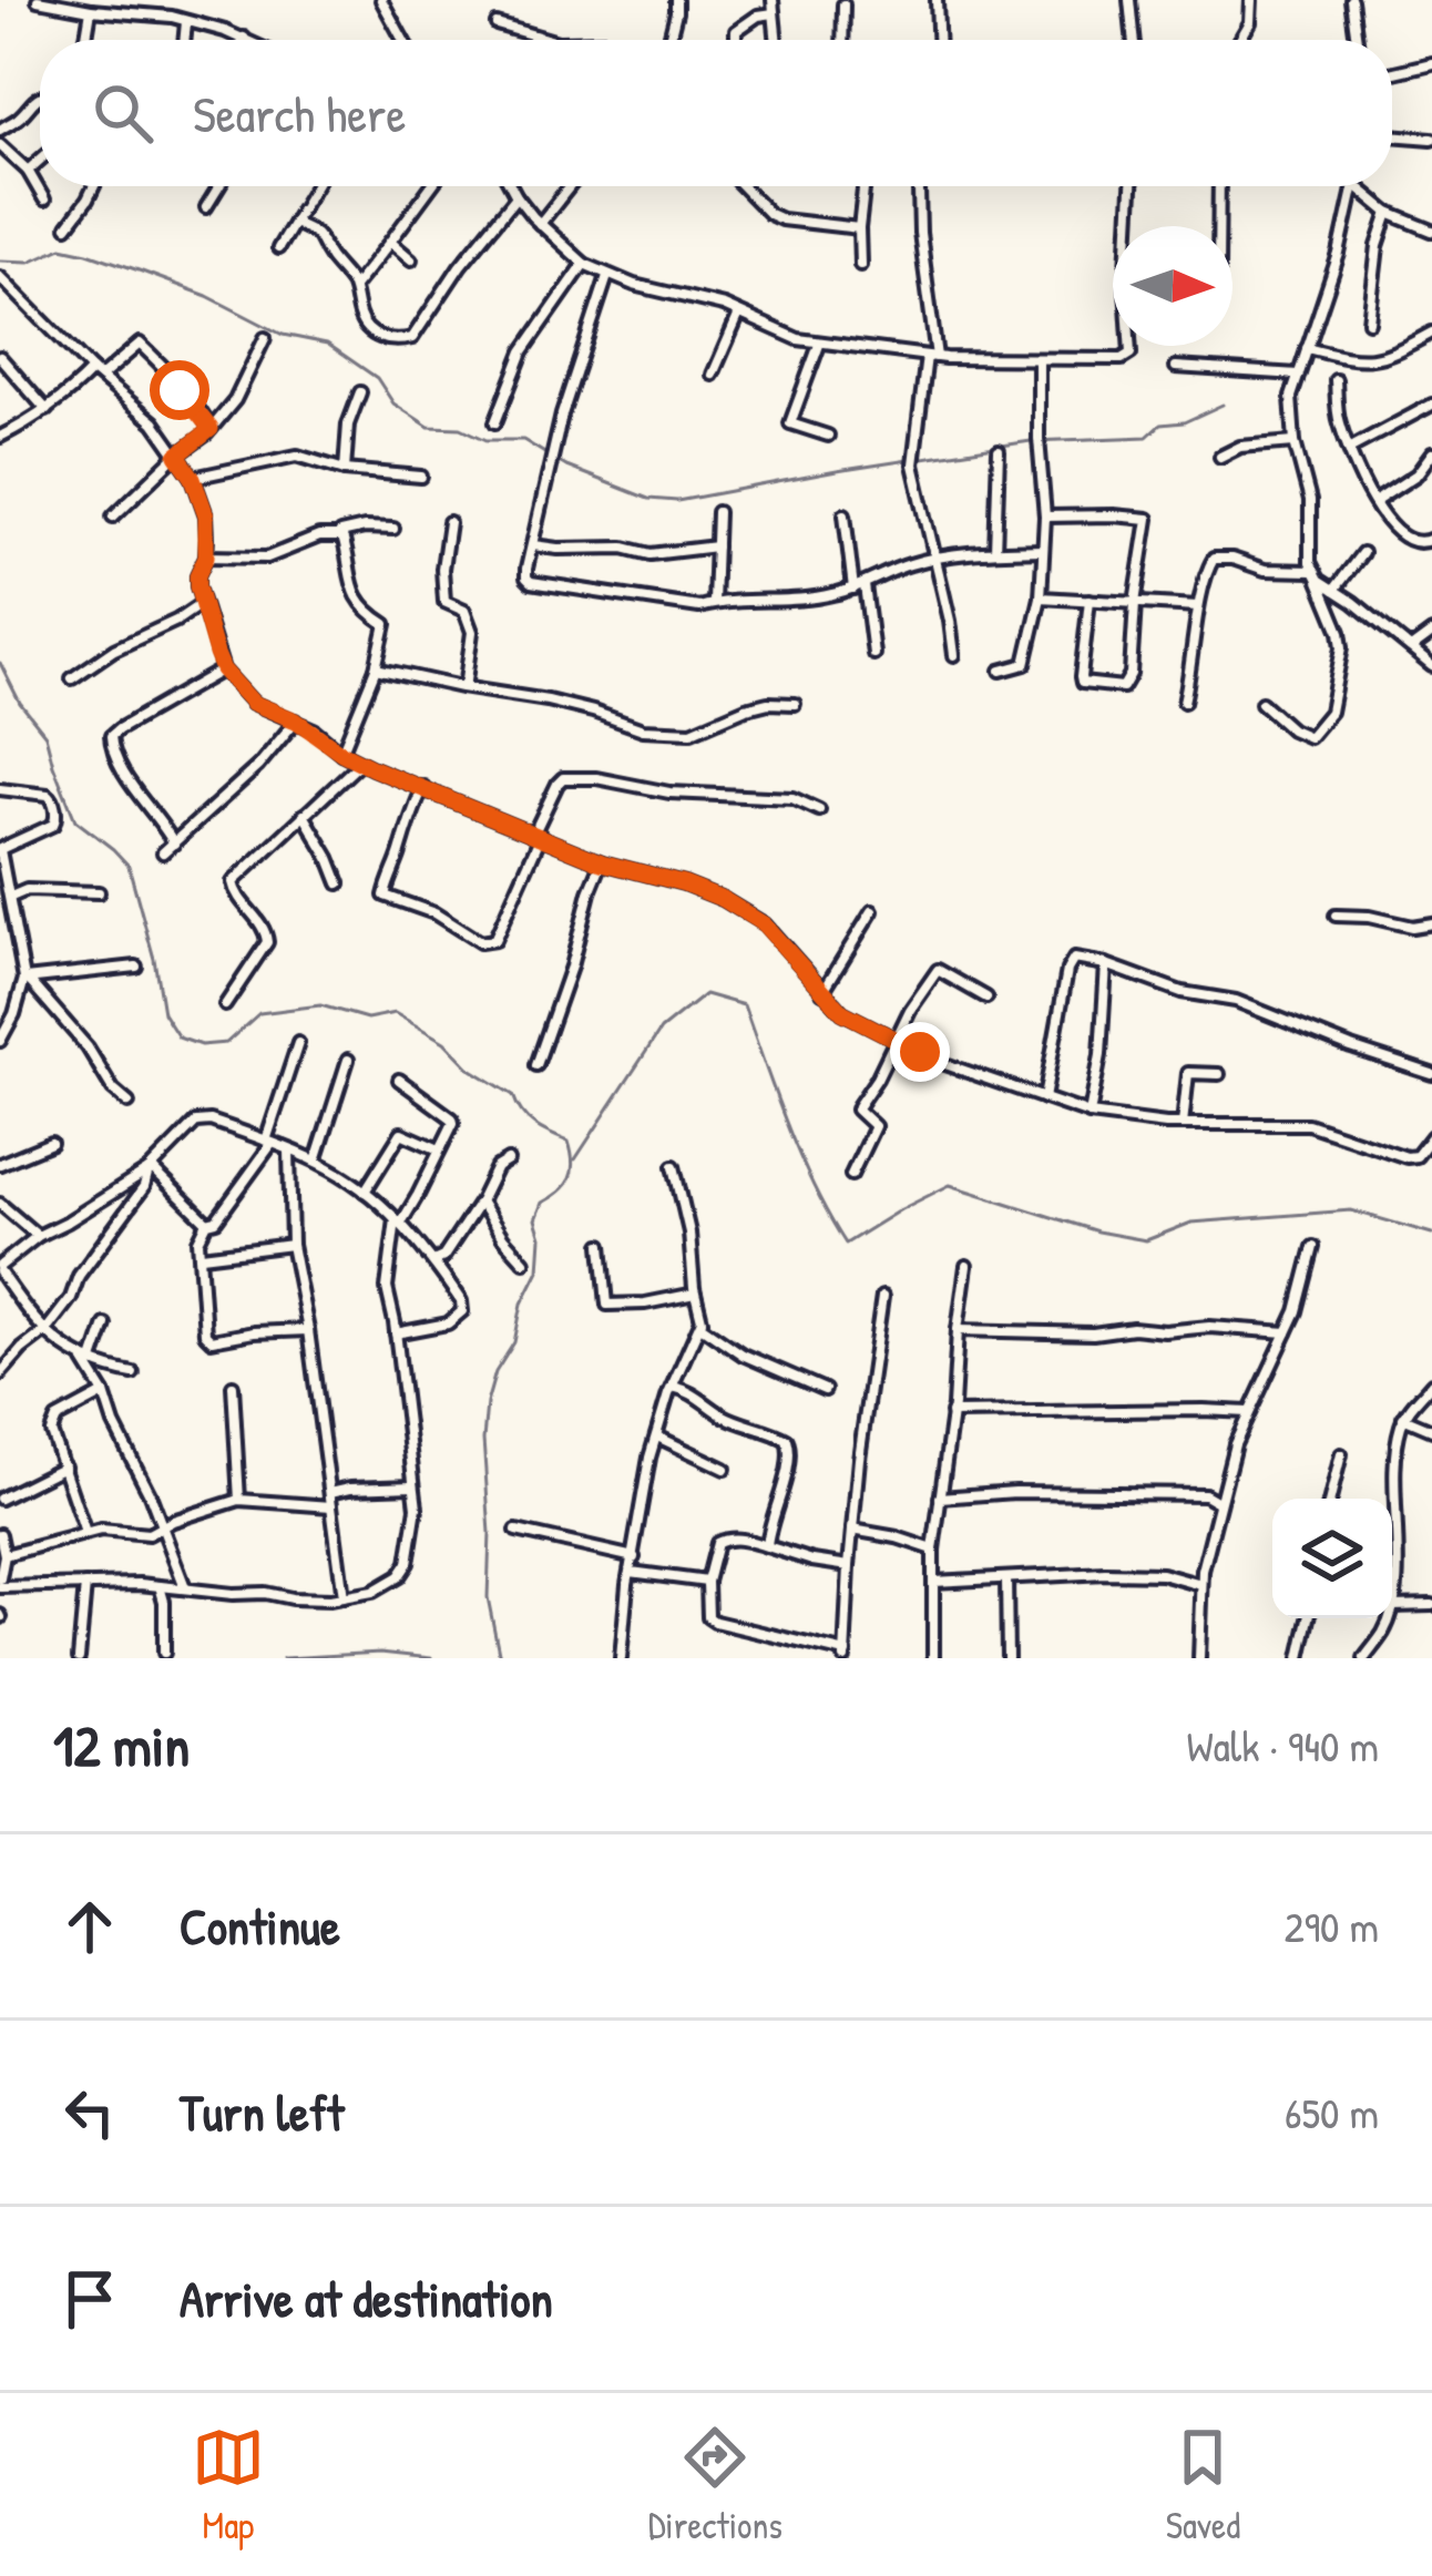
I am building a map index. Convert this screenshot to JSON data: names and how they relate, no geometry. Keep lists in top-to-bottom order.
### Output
{
  "north": "right",
  "page": {
    "search": "Search here",
    "heading": ["12 min", "Walk · 940 m"],
    "list": [
      ["Continue", "290 m"],
      ["Turn left", "650 m"],
      "Arrive at destination"
    ],
    "nav": ["Map", "Directions", "Saved"]
  }
}
